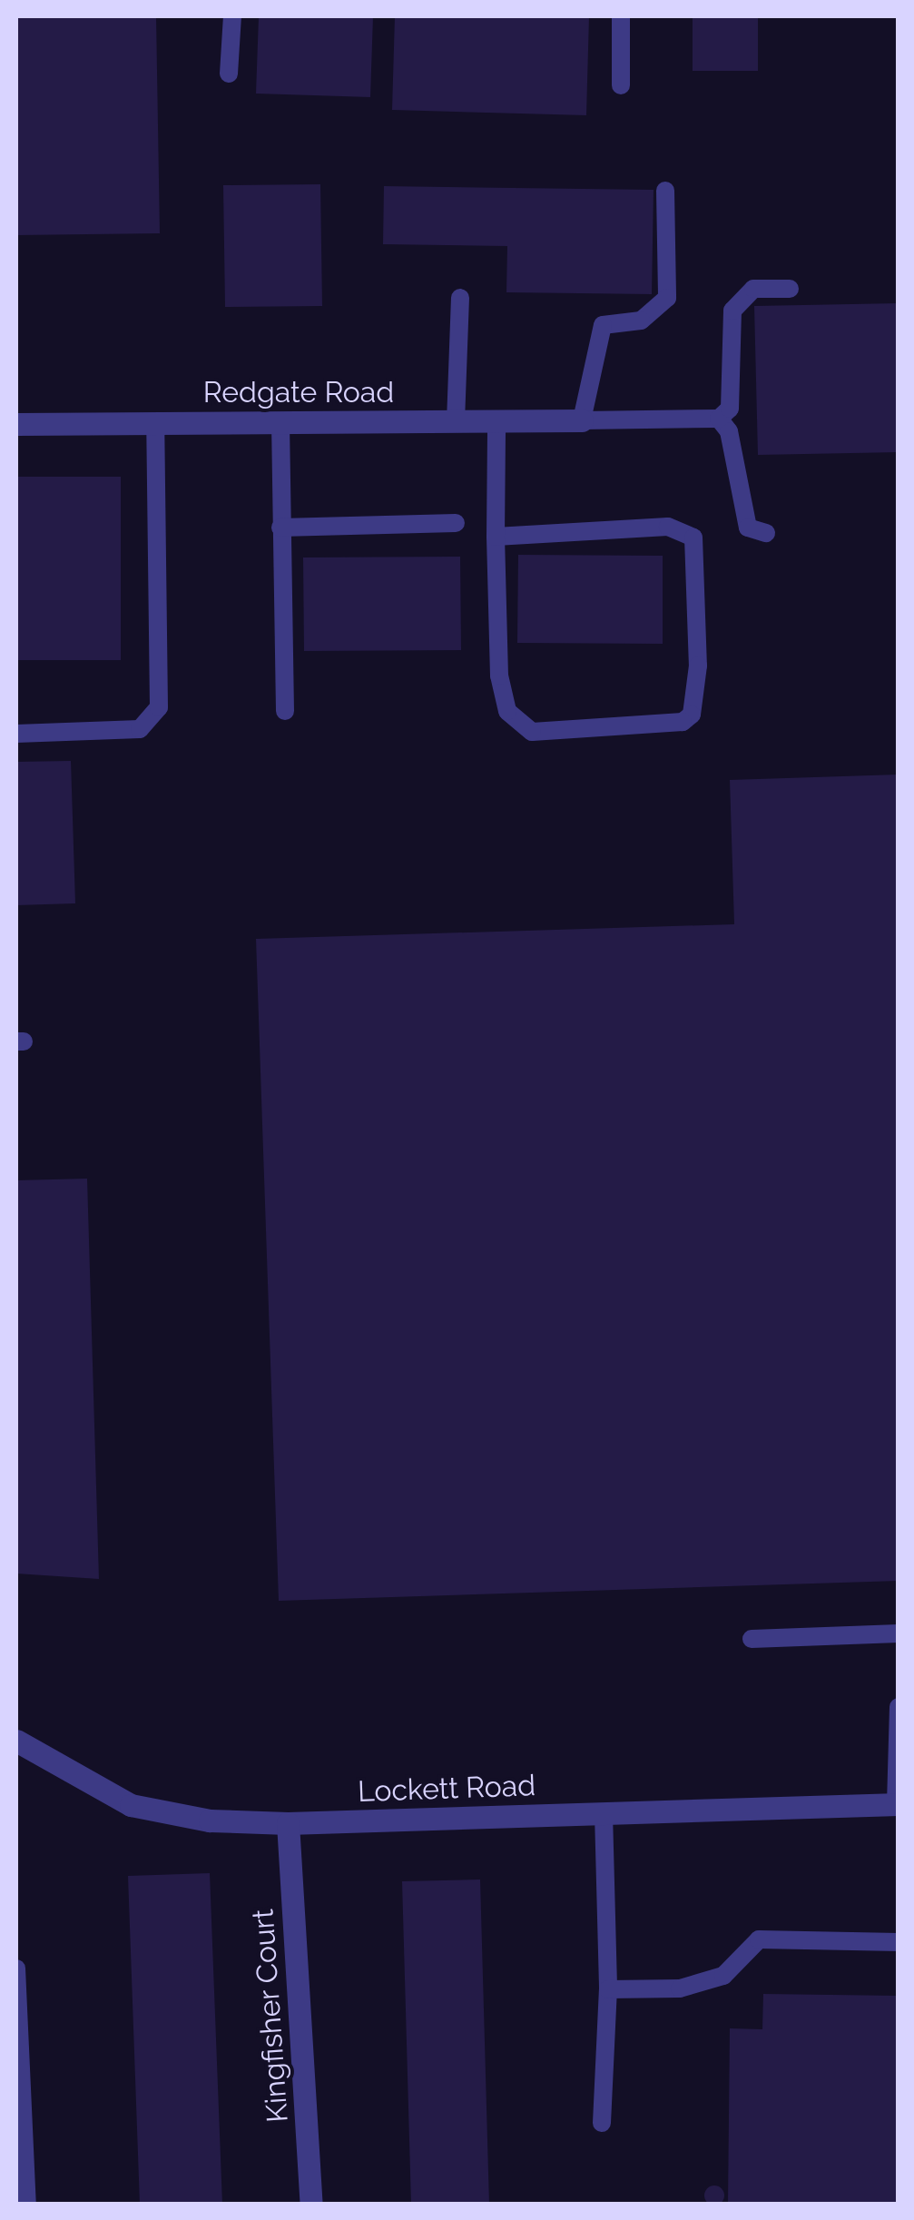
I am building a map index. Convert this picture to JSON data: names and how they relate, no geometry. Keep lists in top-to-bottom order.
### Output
{
  "streets": {
    "street": ["Redgate Road", "Lockett Road", "Kingfisher Court"]
  },
  "crossings": [
    ["Lockett Road", "Kingfisher Court"]
  ]
}
